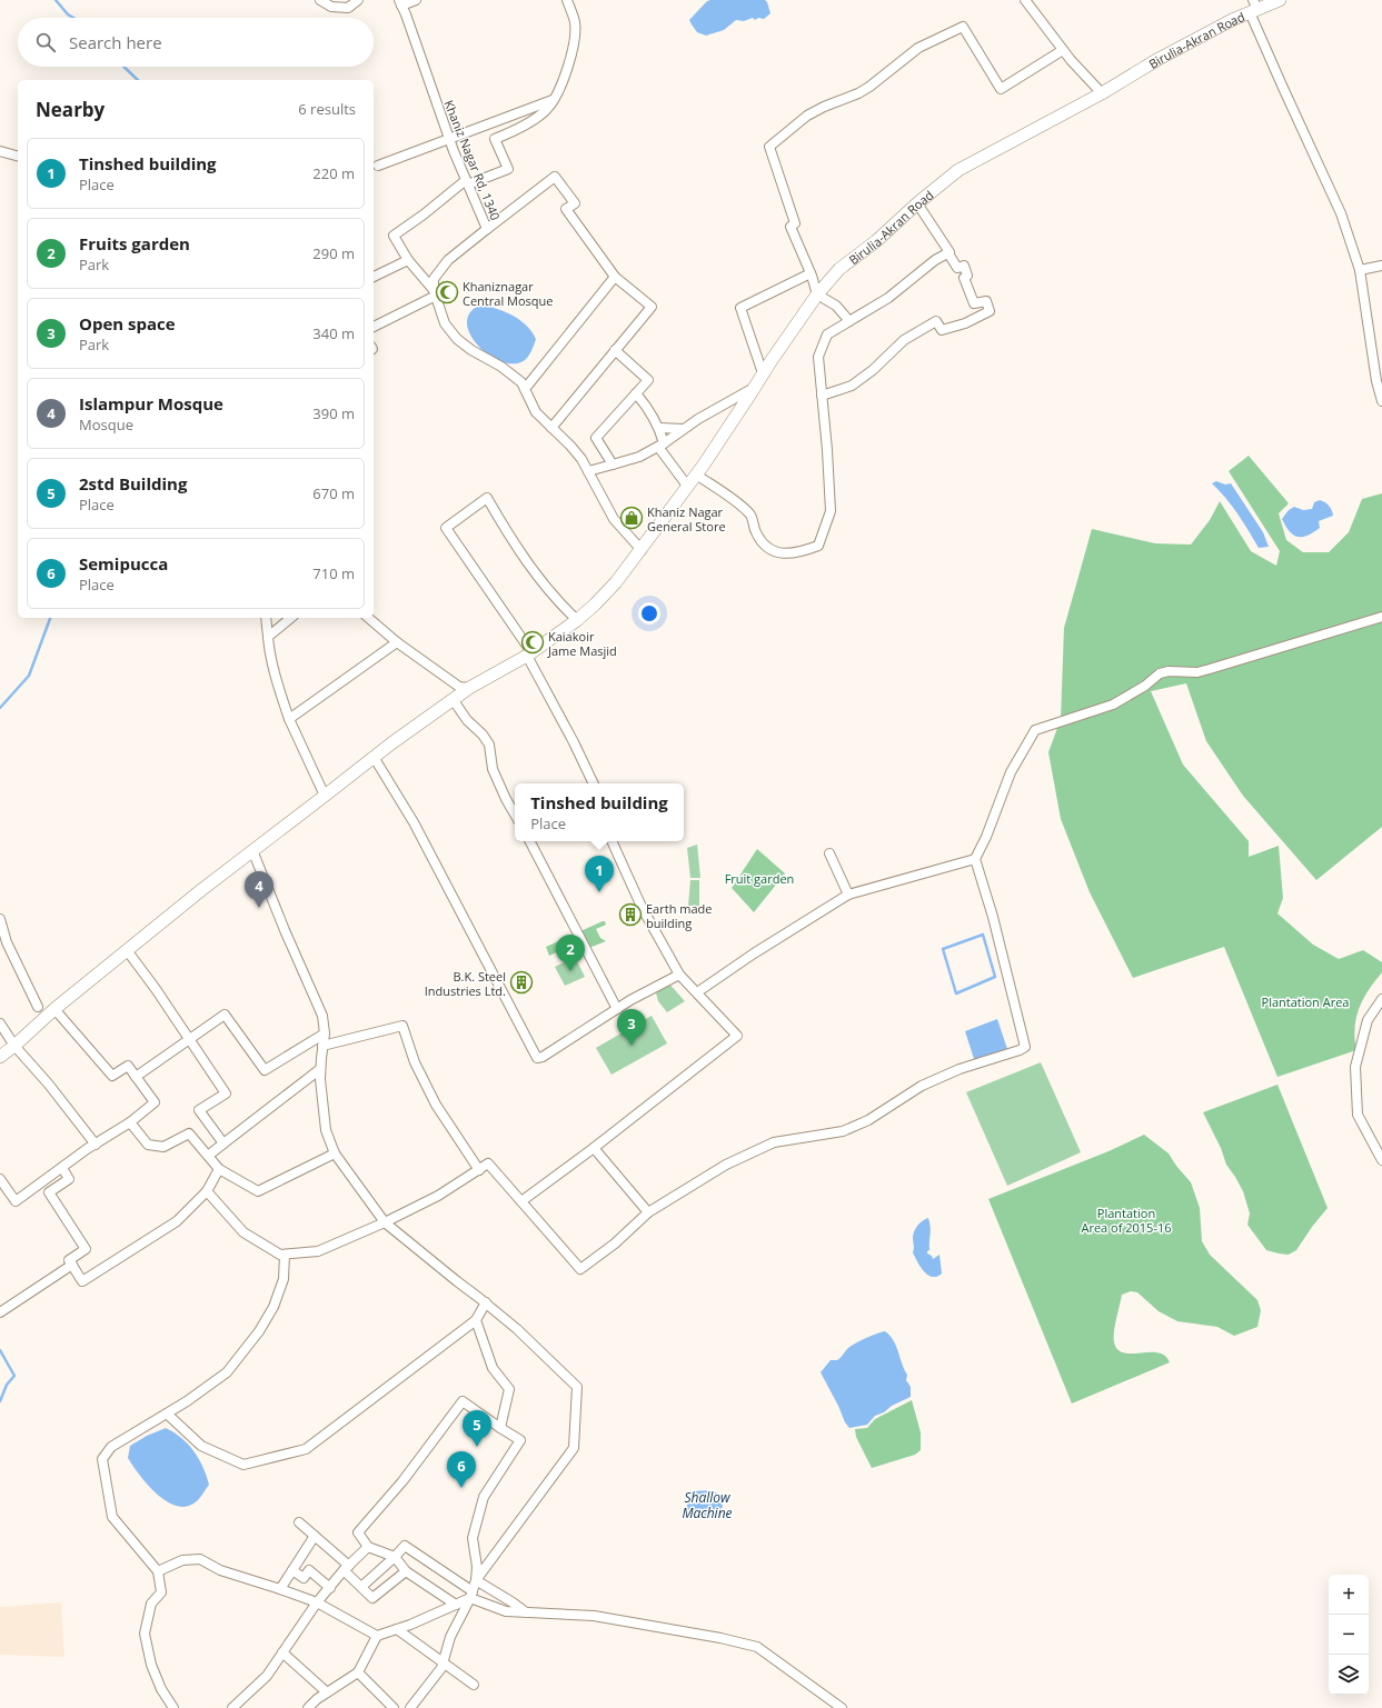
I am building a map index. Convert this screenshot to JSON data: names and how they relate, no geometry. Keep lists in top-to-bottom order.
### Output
{
  "streets": {
    "street": ["Birulia-Akran Road", "Khaniz Nagar Rd, 1340"]
  },
  "water": ["Shallow Machine"],
  "parks": ["Fruit garden", "Plantation Area", "Plantation Area of 2015-16"],
  "places": {
    "mosque": ["Khaniznagar Central Mosque", "Kaiakoir Jame Masjid"],
    "shop": ["Khaniz Nagar General Store"],
    "building": ["Earth made building", "B.K. Steel Industries Ltd."]
  },
  "page": {
    "search": "Search here",
    "heading": ["Nearby", "6 results"],
    "list": [
      {
        "mark": "1",
        "name": "Tinshed building",
        "note": "Place",
        "value": "220 m"
      },
      {
        "mark": "2",
        "name": "Fruits garden",
        "note": "Park",
        "value": "290 m"
      },
      {
        "mark": "3",
        "name": "Open space",
        "note": "Park",
        "value": "340 m"
      },
      {
        "mark": "4",
        "name": "Islampur Mosque",
        "note": "Mosque",
        "value": "390 m"
      },
      {
        "mark": "5",
        "name": "2std Building",
        "note": "Place",
        "value": "670 m"
      },
      {
        "mark": "6",
        "name": "Semipucca",
        "note": "Place",
        "value": "710 m"
      }
    ],
    "popup": ["Tinshed building", "Place"],
    "pins": [
      "1",
      "4",
      "2",
      "3",
      "5",
      "6"
    ],
    "map_buttons": ["+", "−"]
  }
}
